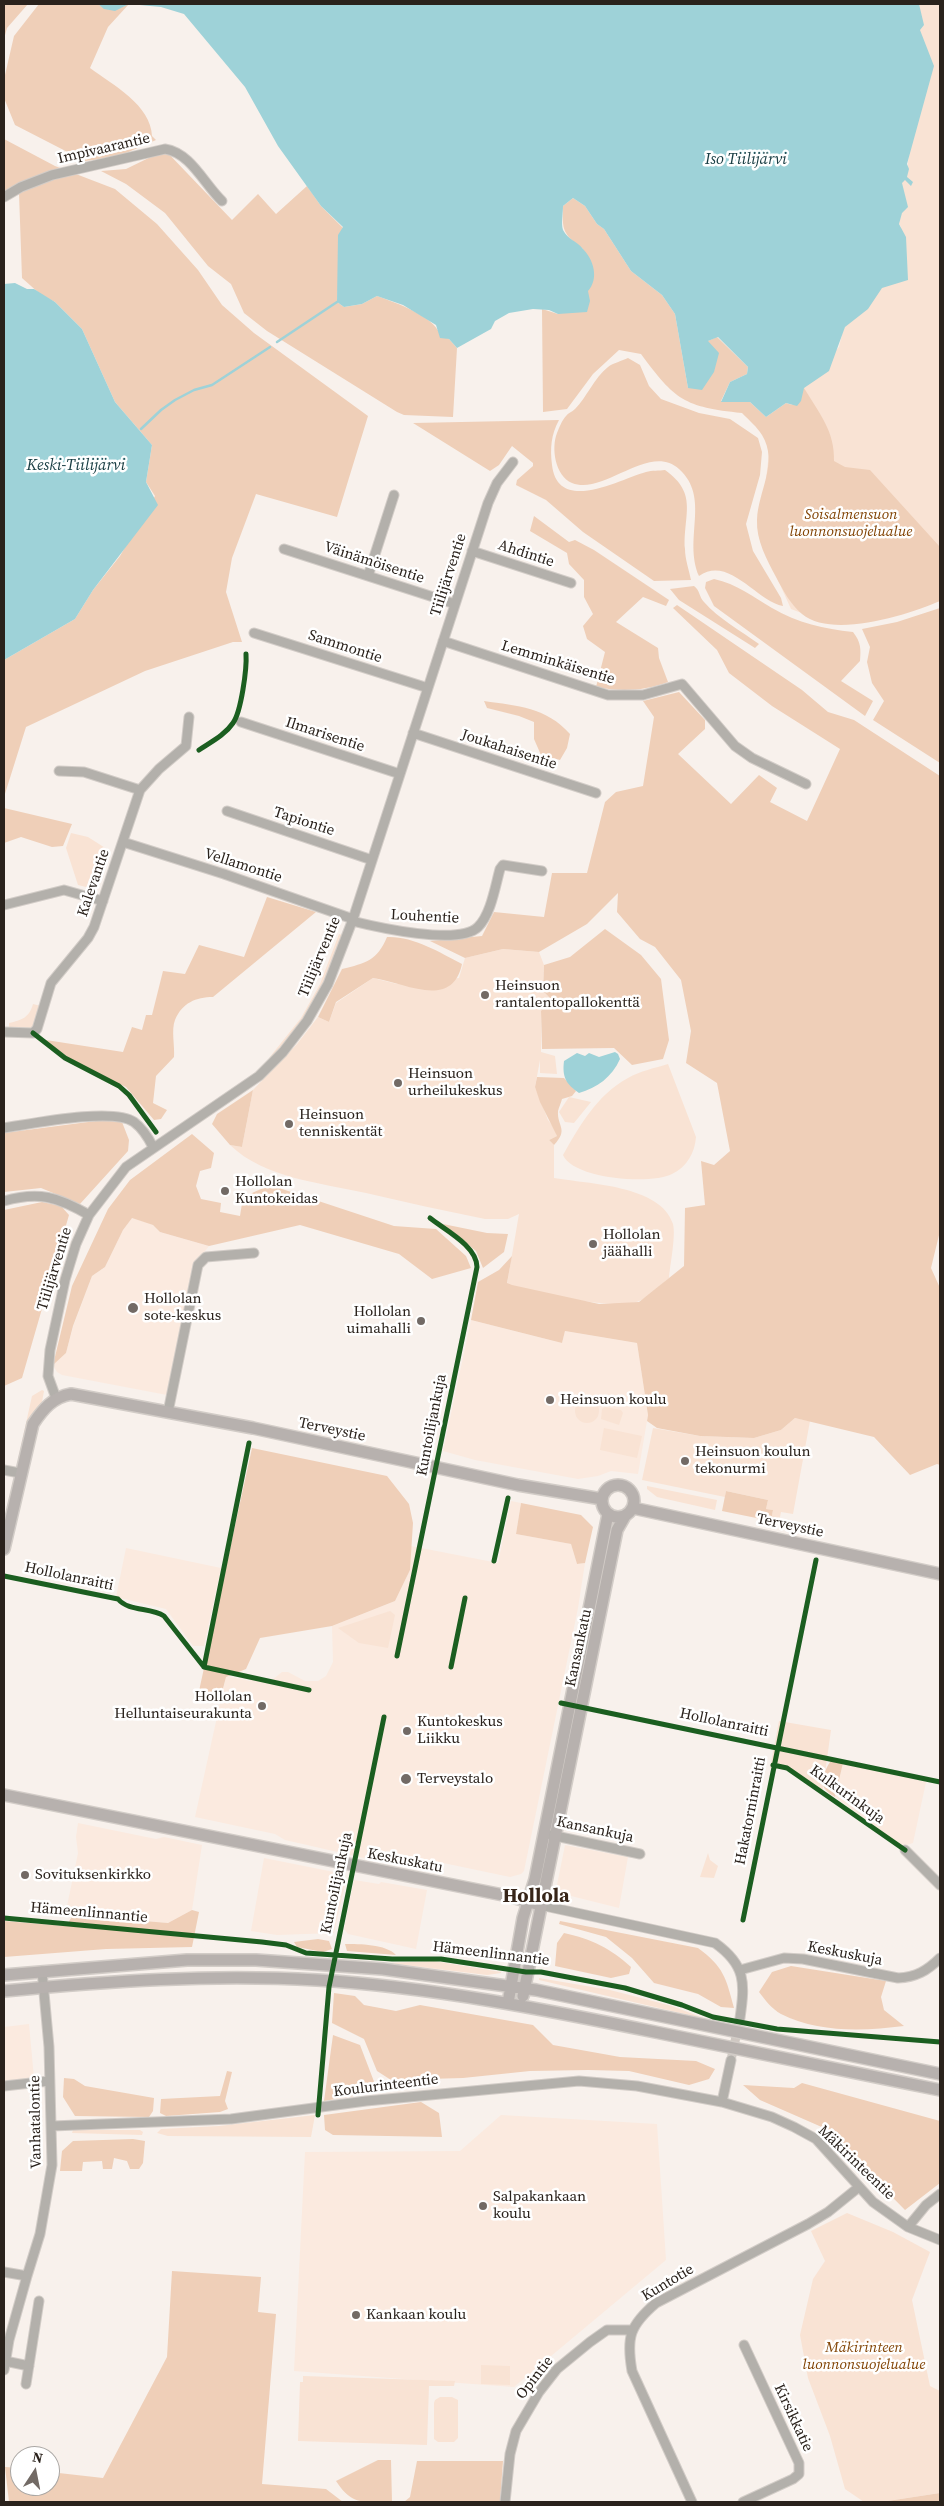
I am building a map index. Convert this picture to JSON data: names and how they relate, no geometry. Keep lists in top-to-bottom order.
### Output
{
  "streets": {
    "main road": [
      "Terveystie",
      "Kansankatu",
      "Keskuskatu",
      "Hämeenlinnantie"
    ],
    "street": [
      "Impivaarantie",
      "Ahdintie",
      "Väinämöisentie",
      "Tiilijärventie",
      "Sammontie",
      "Lemminkäisentie",
      "Ilmarisentie",
      "Joukahaisentie",
      "Tapiontie",
      "Vellamontie",
      "Kalevantie",
      "Louhentie",
      "Kansankuja",
      "Keskuskuja",
      "Koulurinteentie",
      "Vanhatalontie",
      "Mäkirinteentie",
      "Kuntotie",
      "Opintie",
      "Kirsikkatie"
    ],
    "cycle path": [
      "Kuntoilijankuja",
      "Hollolanraitti",
      "Kulkurinkuja",
      "Hakatorninraitti"
    ]
  },
  "crossings": [
    ["Ahdintie", "Tiilijärventie"],
    ["Väinämöisentie", "Tiilijärventie"],
    ["Tiilijärventie", "Sammontie"],
    ["Tiilijärventie", "Lemminkäisentie"],
    ["Tiilijärventie", "Ilmarisentie"],
    ["Tiilijärventie", "Joukahaisentie"],
    ["Tiilijärventie", "Tapiontie"],
    ["Tiilijärventie", "Vellamontie"],
    ["Tiilijärventie", "Louhentie"],
    ["Tiilijärventie", "Terveystie"],
    ["Vellamontie", "Kalevantie"],
    ["Vellamontie", "Louhentie"],
    ["Terveystie", "Kansankatu"],
    ["Kansankatu", "Kansankuja"],
    ["Kansankatu", "Keskuskatu"],
    ["Kansankatu", "Hämeenlinnantie"],
    ["Keskuskatu", "Keskuskuja"],
    ["Hämeenlinnantie", "Vanhatalontie"],
    ["Koulurinteentie", "Vanhatalontie"],
    ["Koulurinteentie", "Mäkirinteentie"],
    ["Mäkirinteentie", "Kuntotie"],
    ["Kuntotie", "Opintie"]
  ],
  "districts": ["Hollola"],
  "water": ["Iso Tiilijärvi", "Keski-Tiilijärvi"],
  "parks": ["Soisalmensuon luonnonsuojelualue", "Mäkirinteen luonnonsuojelualue"],
  "places": [
    "Heinsuon rantalentopallokenttä",
    "Heinsuon urheilukeskus",
    "Heinsuon tenniskentät",
    "Hollolan Kuntokeidas",
    "Hollolan jäähalli",
    "Hollolan sote-keskus",
    "Hollolan uimahalli",
    "Heinsuon koulu",
    "Heinsuon koulun tekonurmi",
    "Hollolan Helluntaiseurakunta",
    "Kuntokeskus Liikku",
    "Terveystalo",
    "Sovituksenkirkko",
    "Salpakankaan koulu",
    "Kankaan koulu"
  ],
  "north": "top"
}
